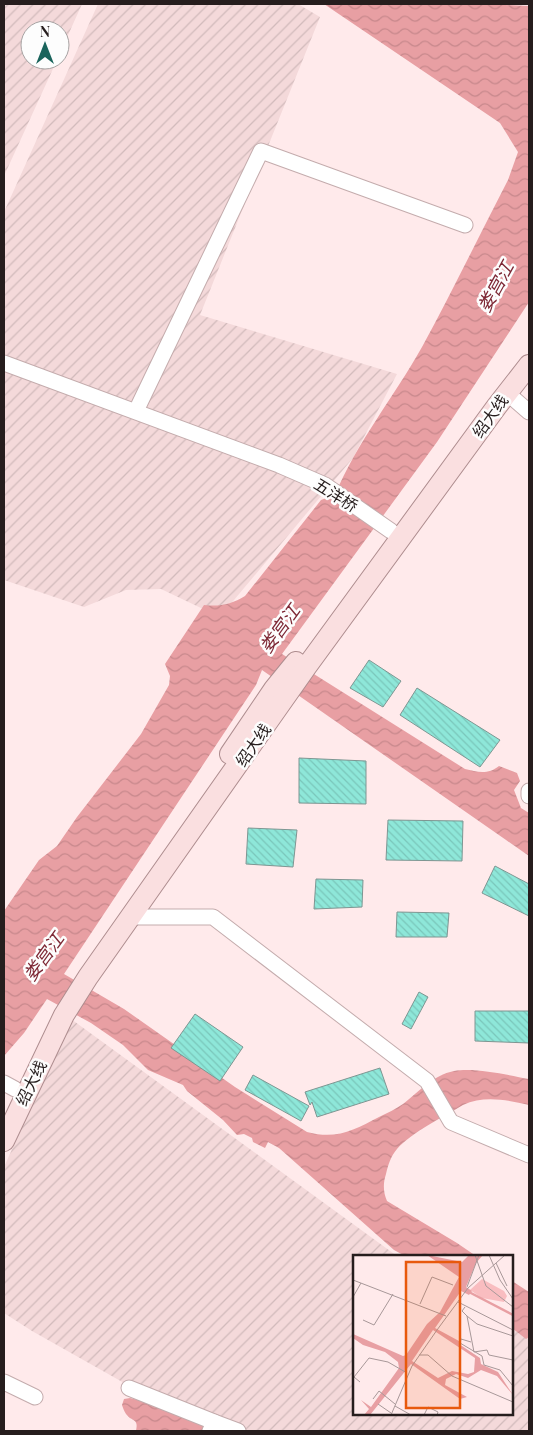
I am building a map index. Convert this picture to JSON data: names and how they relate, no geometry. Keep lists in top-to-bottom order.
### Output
{
  "streets": {
    "main road": ["绍大线"],
    "street": ["五洋桥"]
  },
  "crossings": [
    ["绍大线", "五洋桥"]
  ],
  "water": ["娄宫江"],
  "north": "top"
}
